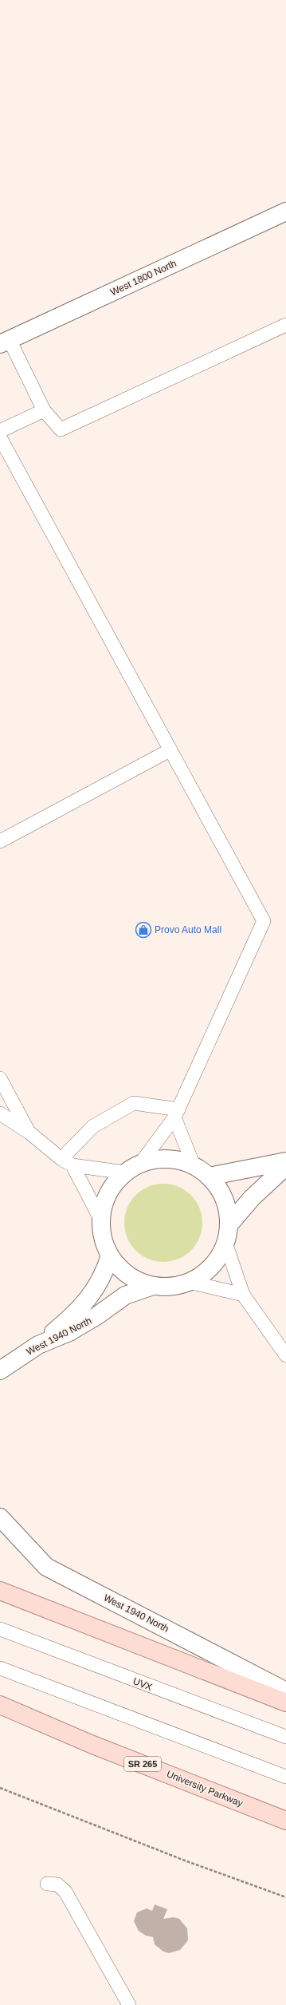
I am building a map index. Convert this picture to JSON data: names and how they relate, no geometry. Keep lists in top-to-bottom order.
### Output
{
  "streets": {
    "main road": ["SR 265", "University Parkway"],
    "street": ["West 1800 North", "West 1940 North"],
    "lane": ["UVX"]
  },
  "places": {
    "shop": ["Provo Auto Mall"]
  }
}
